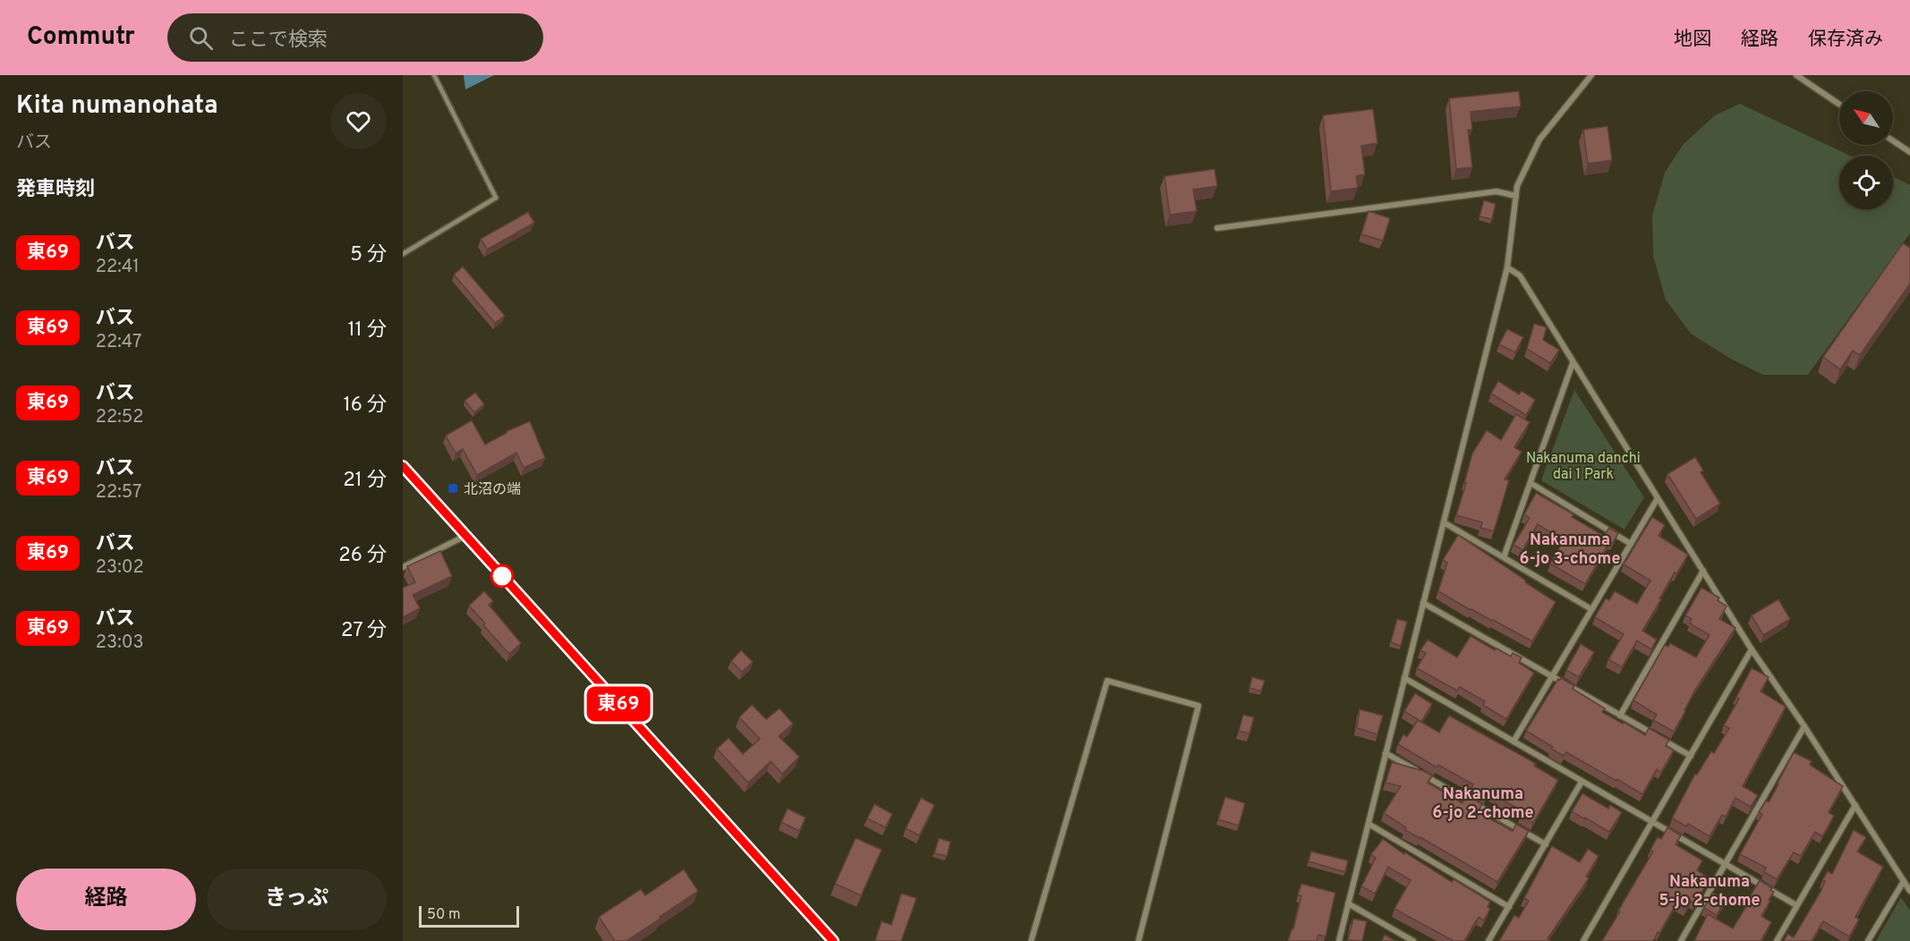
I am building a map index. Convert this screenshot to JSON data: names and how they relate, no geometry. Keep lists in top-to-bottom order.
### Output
{
  "districts": ["Nakanuma 6-jo 3-chome", "Nakanuma 6-jo 2-chome", "Nakanuma 5-jo 2-chome"],
  "parks": ["Nakanuma danchi dai 1 Park"],
  "places": {
    "transit": ["北沼の端"]
  },
  "lines": ["bus line 東69"],
  "scale_bar": "50 m",
  "north": "top left",
  "page": {
    "header": "Commutr",
    "search": "ここで検索",
    "nav": ["地図", "経路", "保存済み"],
    "heading": [
      ["Kita numanohata", "バス"],
      "発車時刻"
    ],
    "on_map": "東69",
    "list": [
      {
        "mark": "東69",
        "name": "バス",
        "note": "22:41",
        "value": "5 分"
      },
      {
        "mark": "東69",
        "name": "バス",
        "note": "22:47",
        "value": "11 分"
      },
      {
        "mark": "東69",
        "name": "バス",
        "note": "22:52",
        "value": "16 分"
      },
      {
        "mark": "東69",
        "name": "バス",
        "note": "22:57",
        "value": "21 分"
      },
      {
        "mark": "東69",
        "name": "バス",
        "note": "23:02",
        "value": "26 分"
      },
      {
        "mark": "東69",
        "name": "バス",
        "note": "23:03",
        "value": "27 分"
      }
    ],
    "buttons": ["経路", "きっぷ"],
    "scale": "50 m"
  }
}
